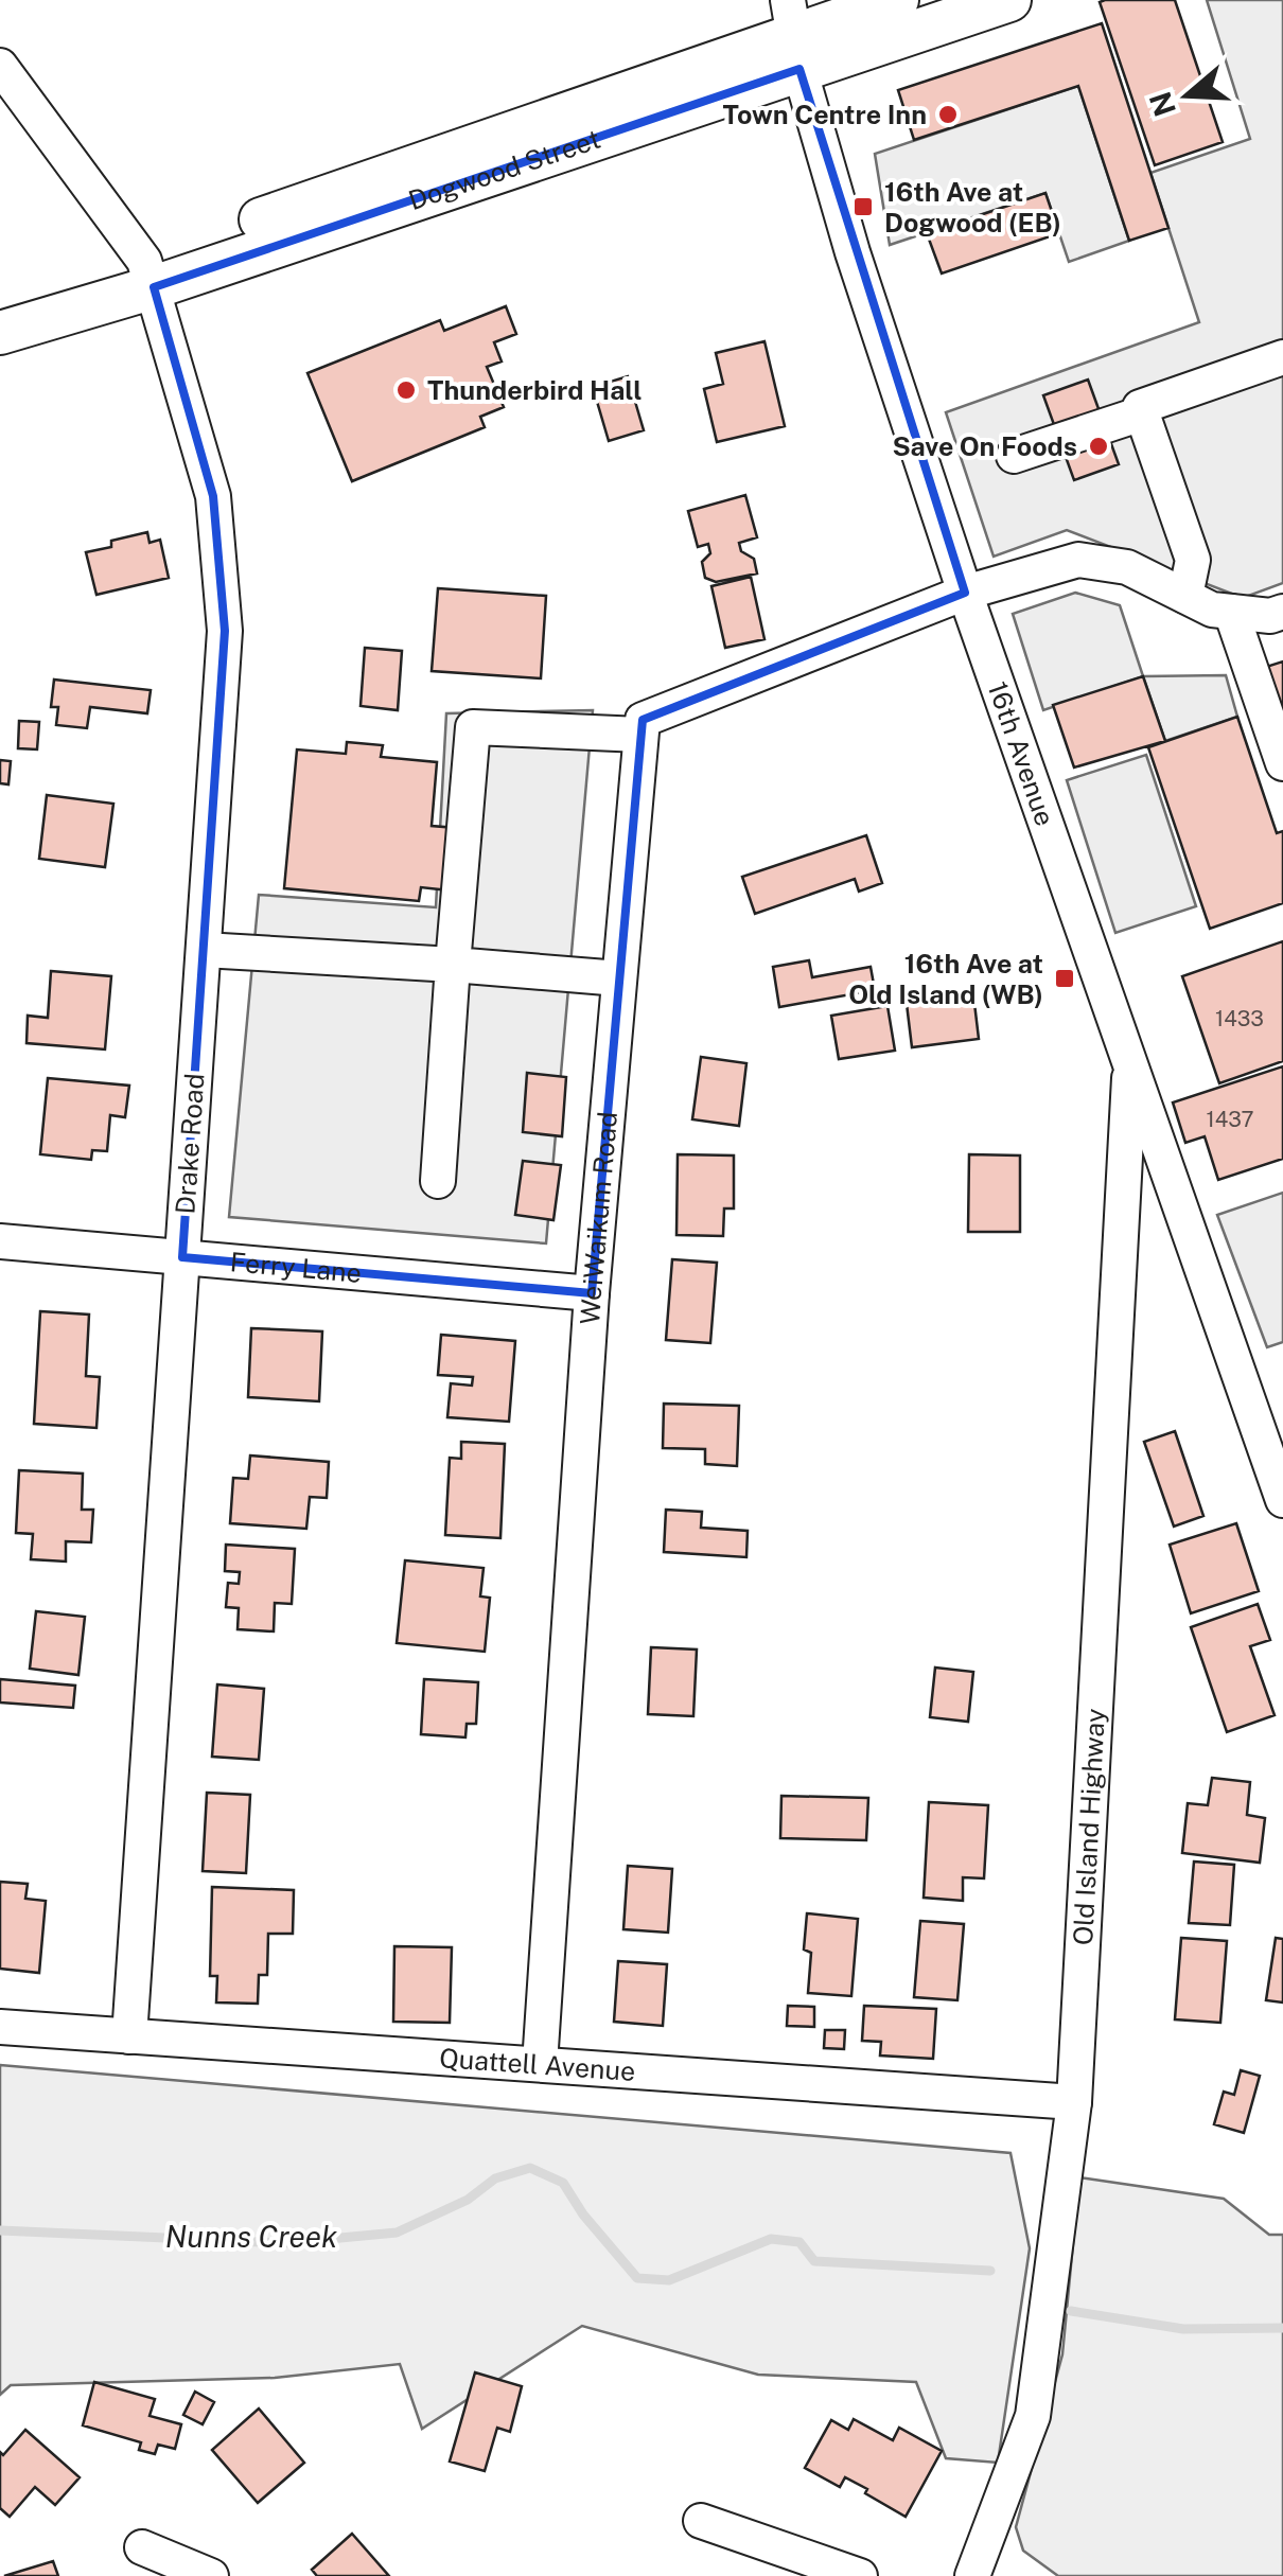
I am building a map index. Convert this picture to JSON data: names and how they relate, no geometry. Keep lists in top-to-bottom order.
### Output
{
  "streets": {
    "main road": ["Dogwood Street"],
    "street": [
      "16th Avenue",
      "Drake Road",
      "WeiWaikum Road",
      "Ferry Lane",
      "Old Island Highway",
      "Quattell Avenue"
    ]
  },
  "crossings": [
    ["Dogwood Street", "16th Avenue"],
    ["Dogwood Street", "Drake Road"],
    ["16th Avenue", "Old Island Highway"],
    ["Drake Road", "Ferry Lane"],
    ["Drake Road", "Quattell Avenue"],
    ["WeiWaikum Road", "Ferry Lane"],
    ["WeiWaikum Road", "Quattell Avenue"],
    ["Old Island Highway", "Quattell Avenue"]
  ],
  "water": ["Nunns Creek"],
  "places": {
    "other": ["Town Centre Inn", "Thunderbird Hall", "Save On Foods"],
    "transit": ["16th Ave at Dogwood (EB)", "16th Ave at Old Island (WB)"]
  },
  "house_numbers": ["1433", "1437"],
  "north": "left"
}
